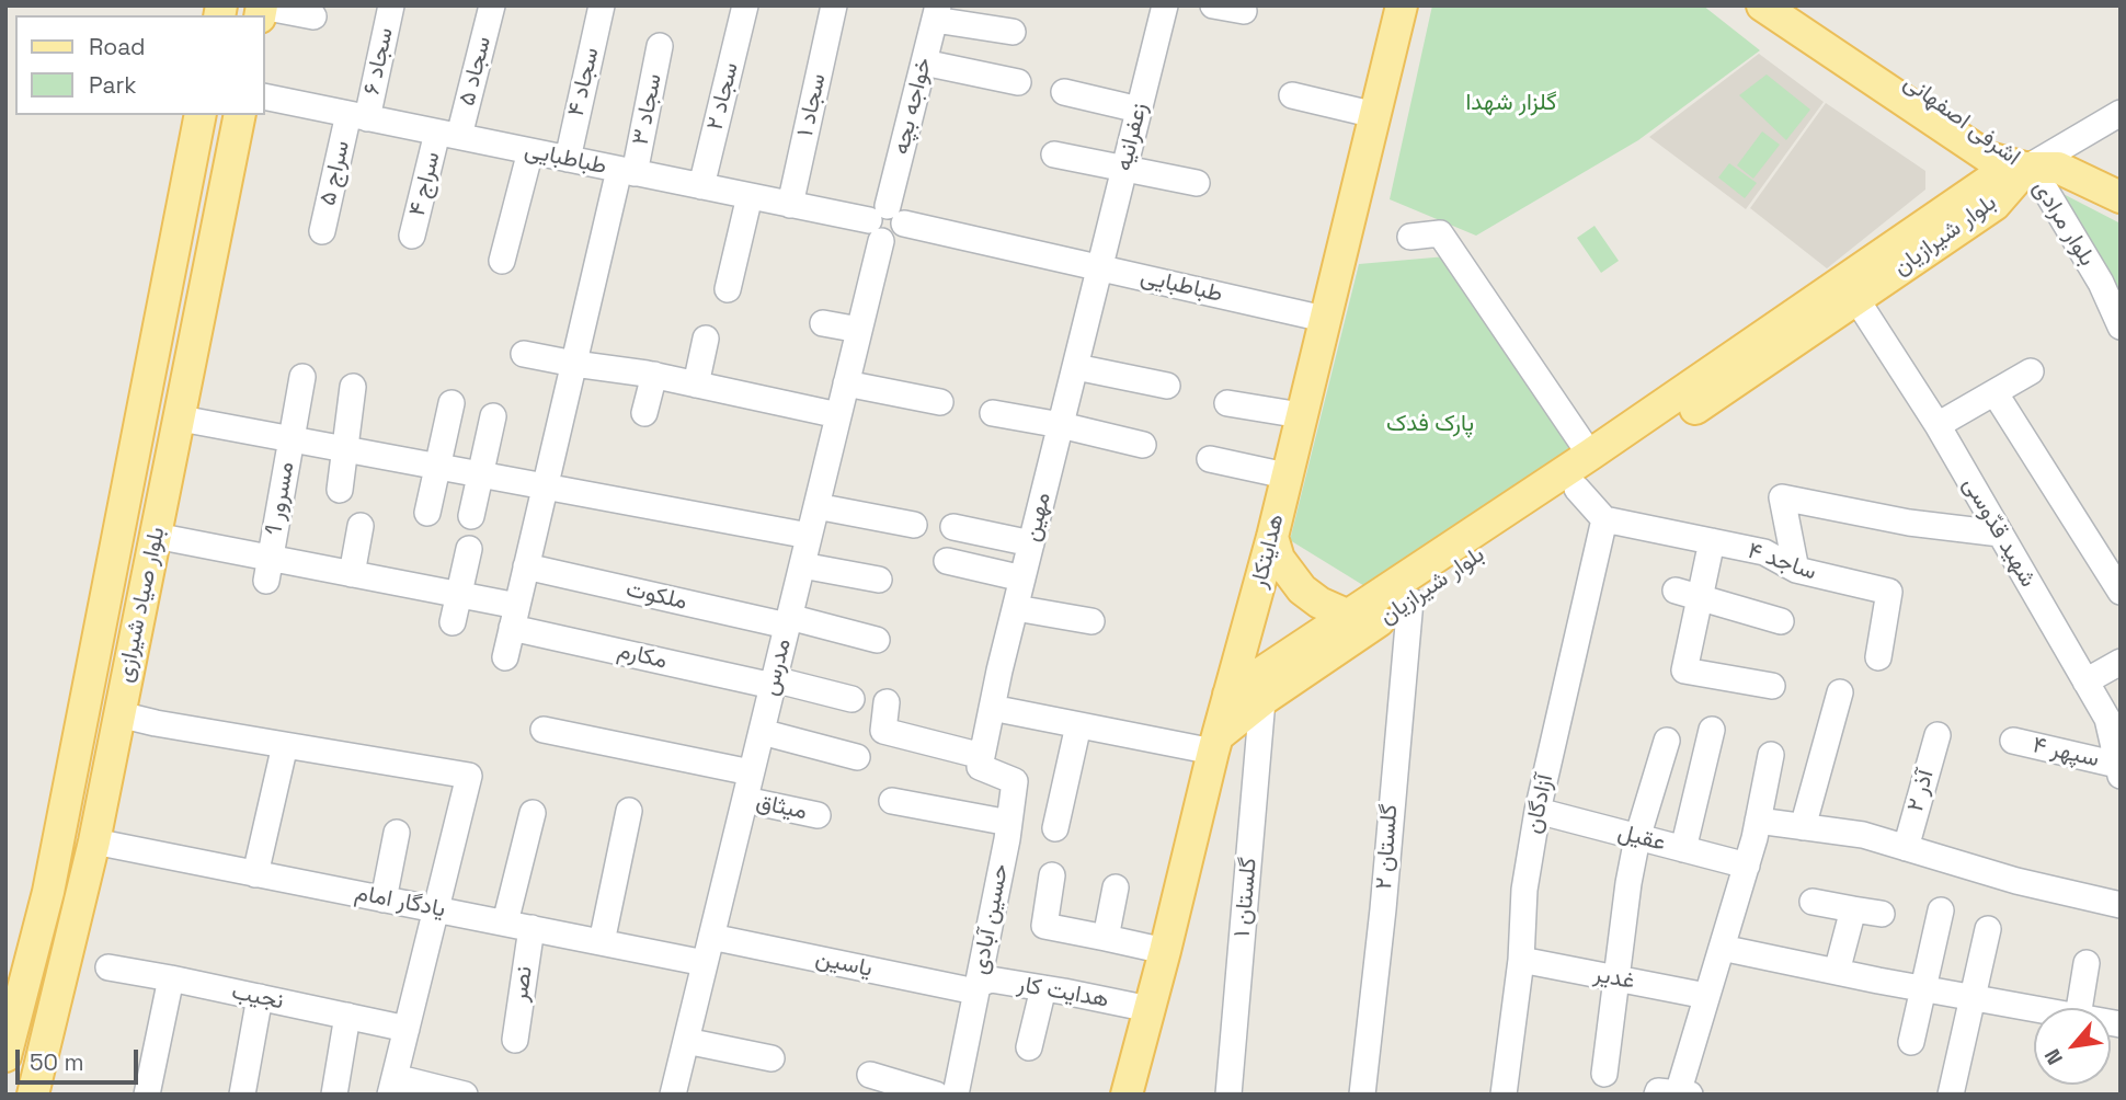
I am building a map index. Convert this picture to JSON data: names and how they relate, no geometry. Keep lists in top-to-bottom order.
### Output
{
  "streets": {
    "main road": [
      "اشرفی اصفهانی",
      "بلوار شیرازیان",
      "هدایتکار",
      "بلوار صیاد شیرازی"
    ],
    "street": [
      "سجاد ۶",
      "سجاد ۵",
      "سجاد ۴",
      "سجاد ۲",
      "سجاد ۱",
      "خواجه بچه",
      "سجاد ۳",
      "زعفرانیه",
      "طباطبایی",
      "سراج ۵",
      "سراج ۴",
      "بلوار مرادی",
      "مسرور 1",
      "مهین",
      "شهید قدّوسی",
      "ساجد ۴",
      "ملکوت",
      "مکارم",
      "مدرس",
      "سپهر ۴",
      "آذر ۲",
      "آزادگان",
      "میثاق",
      "عقیل",
      "گلستان ۲",
      "گلستان ۱",
      "یادگار امام",
      "حسین آبادی",
      "یاسین",
      "غدیر",
      "نصر",
      "هدایت کار",
      "نجیب"
    ]
  },
  "crossings": [
    ["سجاد ۶", "طباطبایی"],
    ["سجاد ۶", "سراج ۵"],
    ["سجاد ۵", "طباطبایی"],
    ["سجاد ۵", "سراج ۴"],
    ["سجاد ۴", "طباطبایی"],
    ["سجاد ۲", "طباطبایی"],
    ["سجاد ۱", "طباطبایی"],
    ["خواجه بچه", "طباطبایی"],
    ["خواجه بچه", "مدرس"],
    ["سجاد ۳", "طباطبایی"],
    ["سجاد ۳", "ملکوت"],
    ["سجاد ۳", "مکارم"],
    ["اشرفی اصفهانی", "بلوار مرادی"],
    ["اشرفی اصفهانی", "بلوار شیرازیان"],
    ["زعفرانیه", "طباطبایی"],
    ["زعفرانیه", "مهین"],
    ["طباطبایی", "سراج ۵"],
    ["طباطبایی", "سراج ۴"],
    ["طباطبایی", "مهین"],
    ["طباطبایی", "هدایتکار"],
    ["طباطبایی", "مدرس"],
    ["بلوار مرادی", "بلوار شیرازیان"],
    ["بلوار شیرازیان", "شهید قدّوسی"],
    ["بلوار شیرازیان", "هدایتکار"],
    ["بلوار شیرازیان", "گلستان ۲"],
    ["بلوار شیرازیان", "گلستان ۱"],
    ["مسرور 1", "مکارم"],
    ["مهین", "حسین آبادی"],
    ["شهید قدّوسی", "سپهر ۴"],
    ["هدایتکار", "گلستان ۱"],
    ["هدایتکار", "هدایت کار"],
    ["ساجد ۴", "آزادگان"],
    ["ملکوت", "مدرس"],
    ["بلوار صیاد شیرازی", "مکارم"],
    ["بلوار صیاد شیرازی", "یادگار امام"],
    ["مکارم", "مدرس"],
    ["مدرس", "میثاق"],
    ["مدرس", "یادگار امام"],
    ["مدرس", "یاسین"],
    ["آزادگان", "عقیل"],
    ["آزادگان", "غدیر"],
    ["یادگار امام", "نصر"],
    ["حسین آبادی", "یاسین"],
    ["حسین آبادی", "هدایت کار"],
    ["یاسین", "هدایت کار"]
  ],
  "parks": ["گلزار شهدا", "پارک فدک"],
  "legend": ["Road", "Park"],
  "scale_bar": "50 m",
  "north": "bottom left"
}
